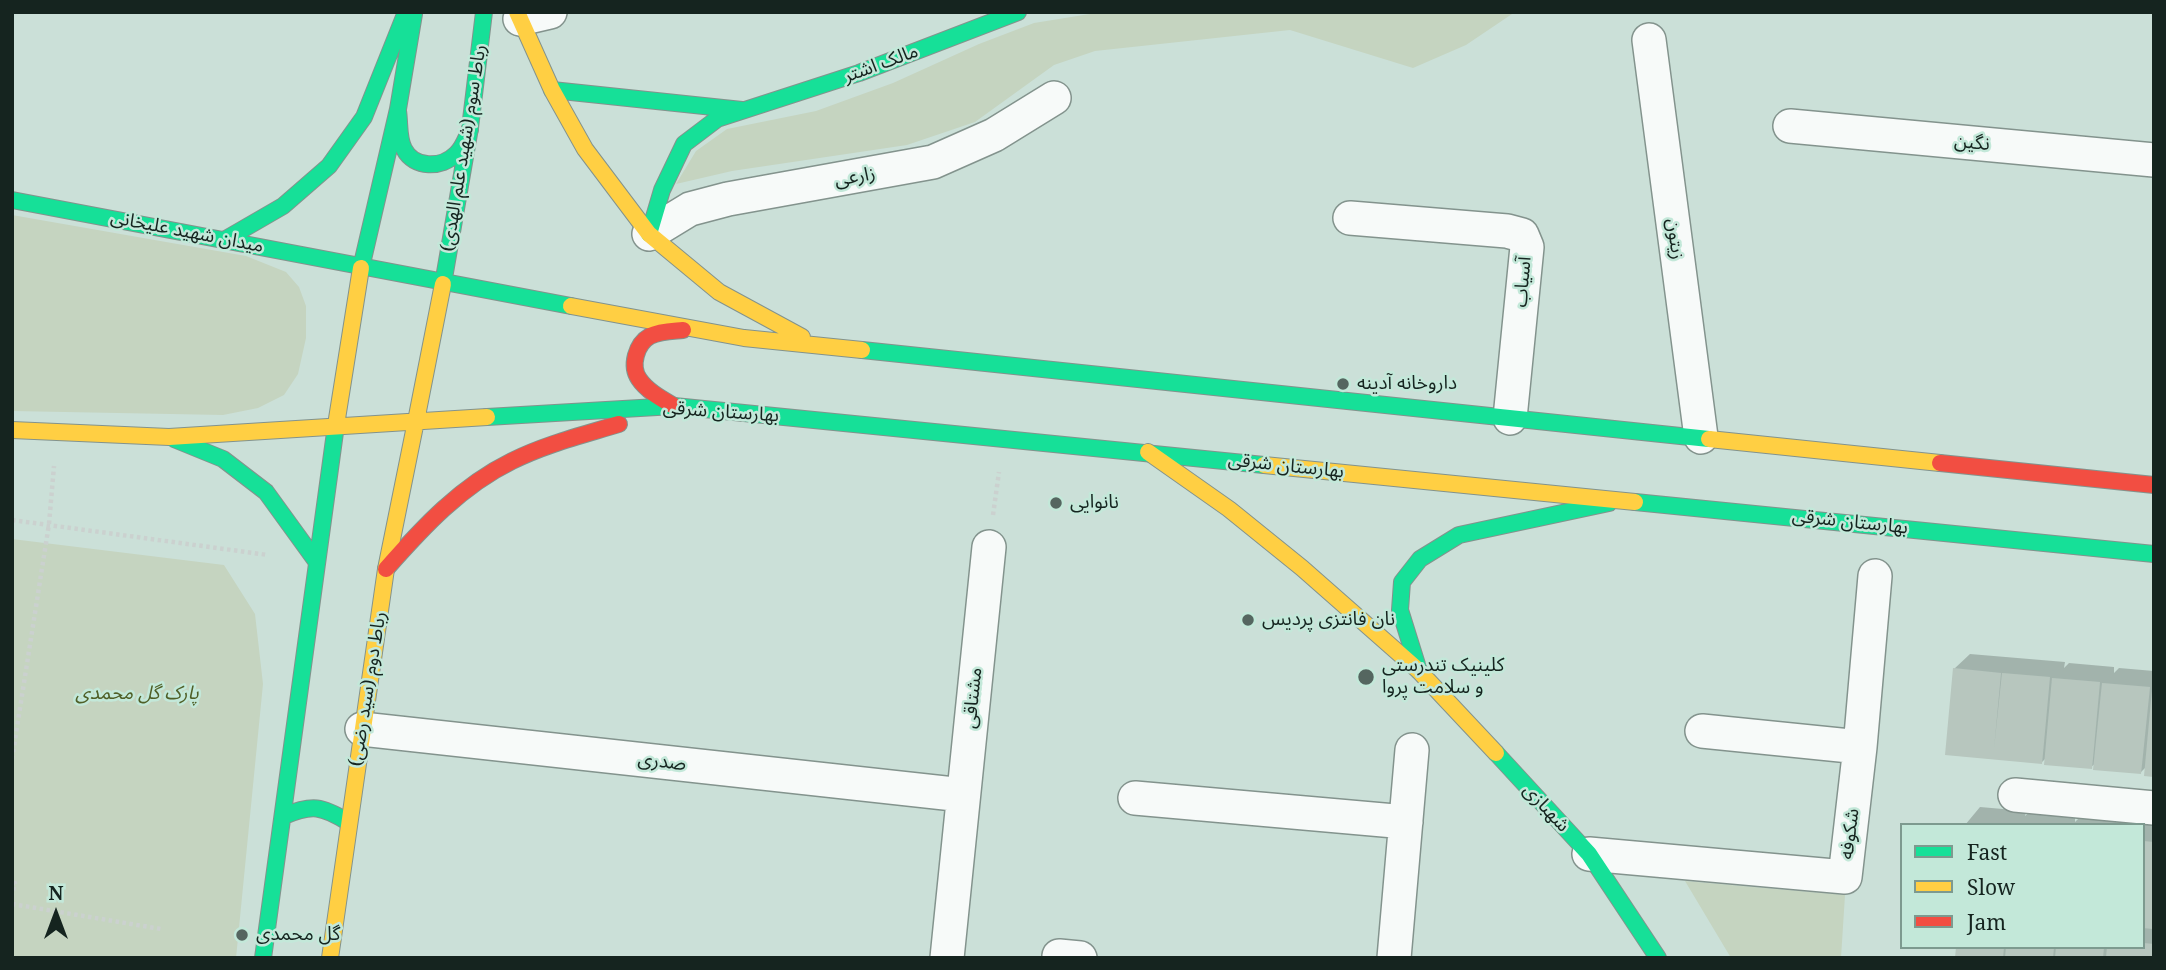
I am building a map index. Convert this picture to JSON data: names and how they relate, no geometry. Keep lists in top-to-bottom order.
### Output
{
  "streets": {
    "main road": [
      "مالک اشتر",
      "رباط سوم (شهید علم الهدی)",
      "میدان شهید علیخانی",
      "بهارستان شرقی",
      "رباط دوم (سید رضی)",
      "شهبازی"
    ],
    "street": [
      "نگین",
      "زارعی",
      "زیتون",
      "آسیاب",
      "مشتاقی",
      "صدری",
      "شکوفه"
    ]
  },
  "crossings": [
    ["مالک اشتر", "زارعی"],
    ["رباط سوم (شهید علم الهدی)", "میدان شهید علیخانی"],
    ["بهارستان شرقی", "رباط دوم (سید رضی)"],
    ["بهارستان شرقی", "شهبازی"],
    ["رباط دوم (سید رضی)", "صدری"],
    ["مشتاقی", "صدری"],
    ["شهبازی", "شکوفه"]
  ],
  "parks": ["پارک گل محمدی"],
  "places": [
    "داروخانه آدینه",
    "نانوایی",
    "نان فانتزی پردیس",
    "کلینیک تندرستی و سلامت پروا",
    "گل محمدی"
  ],
  "legend": ["Fast", "Slow", "Jam"],
  "north": "top"
}
